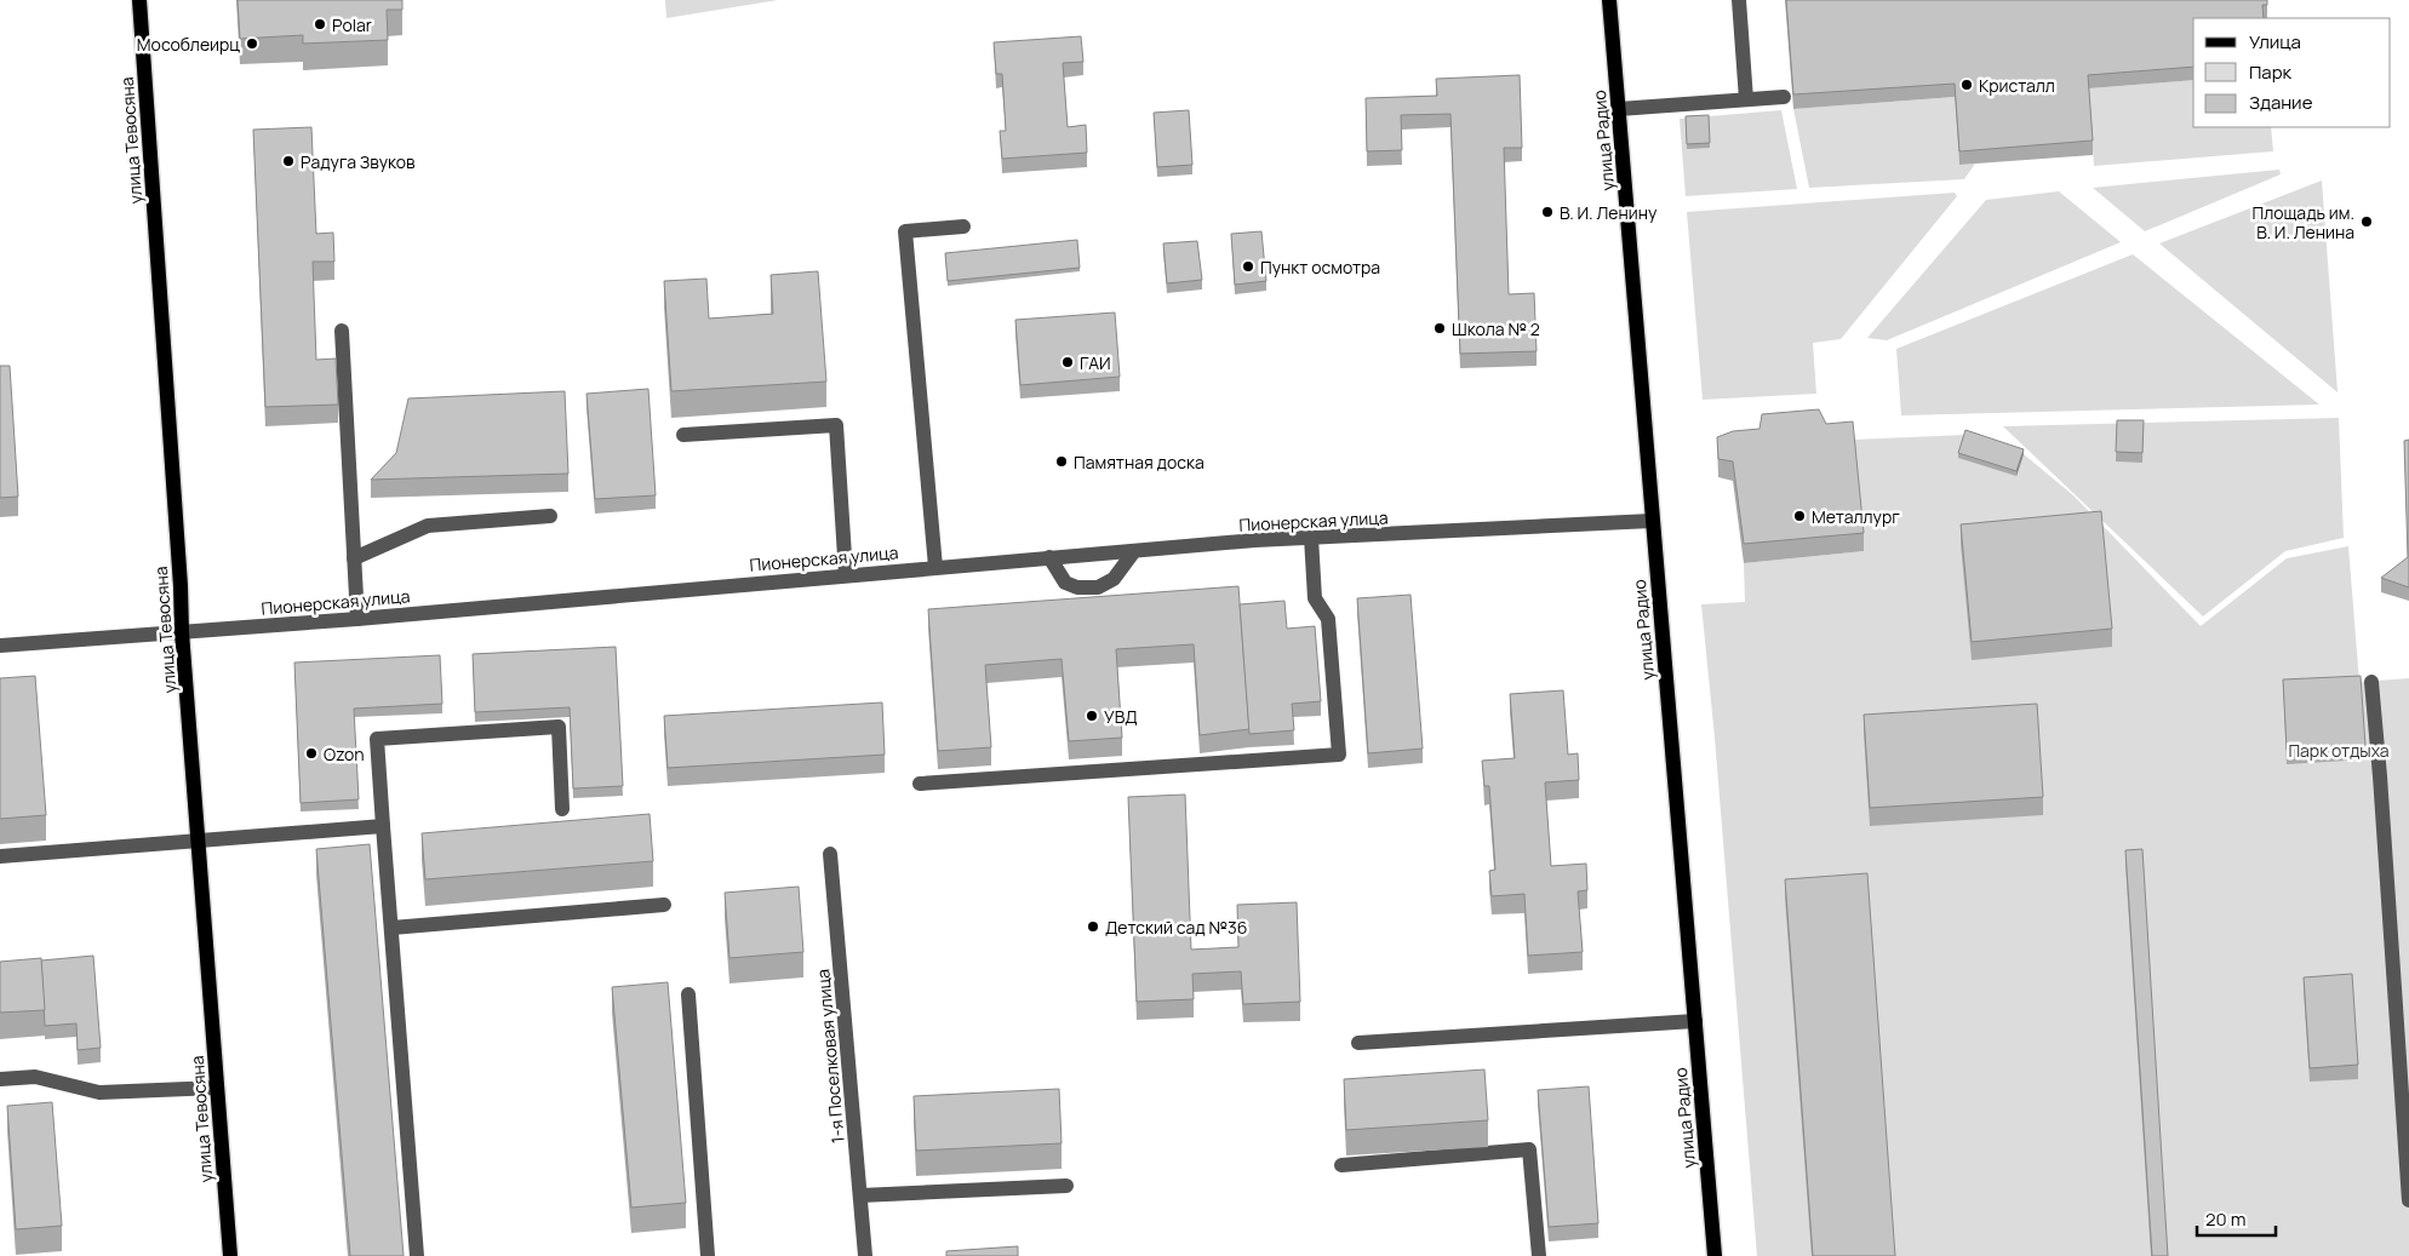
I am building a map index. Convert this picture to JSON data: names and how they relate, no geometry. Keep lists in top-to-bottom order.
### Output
{
  "streets": {
    "main road": ["улица Тевосяна", "улица Радио"],
    "street": ["Пионерская улица", "1-я Поселковая улица"]
  },
  "crossings": [
    ["улица Тевосяна", "Пионерская улица"],
    ["улица Радио", "Пионерская улица"]
  ],
  "parks": ["Парк отдыха"],
  "places": [
    "Polar",
    "Мособлеирц",
    "Кристалл",
    "Радуга Звуков",
    "В. И. Ленину",
    "Площадь им. В. И. Ленина",
    "Пункт осмотра",
    "Школа № 2",
    "ГАИ",
    "Памятная доска",
    "Металлург",
    "УВД",
    "Ozon",
    "Детский сад №36"
  ],
  "legend": ["Улица", "Парк", "Здание"],
  "scale_bar": "20 m"
}
